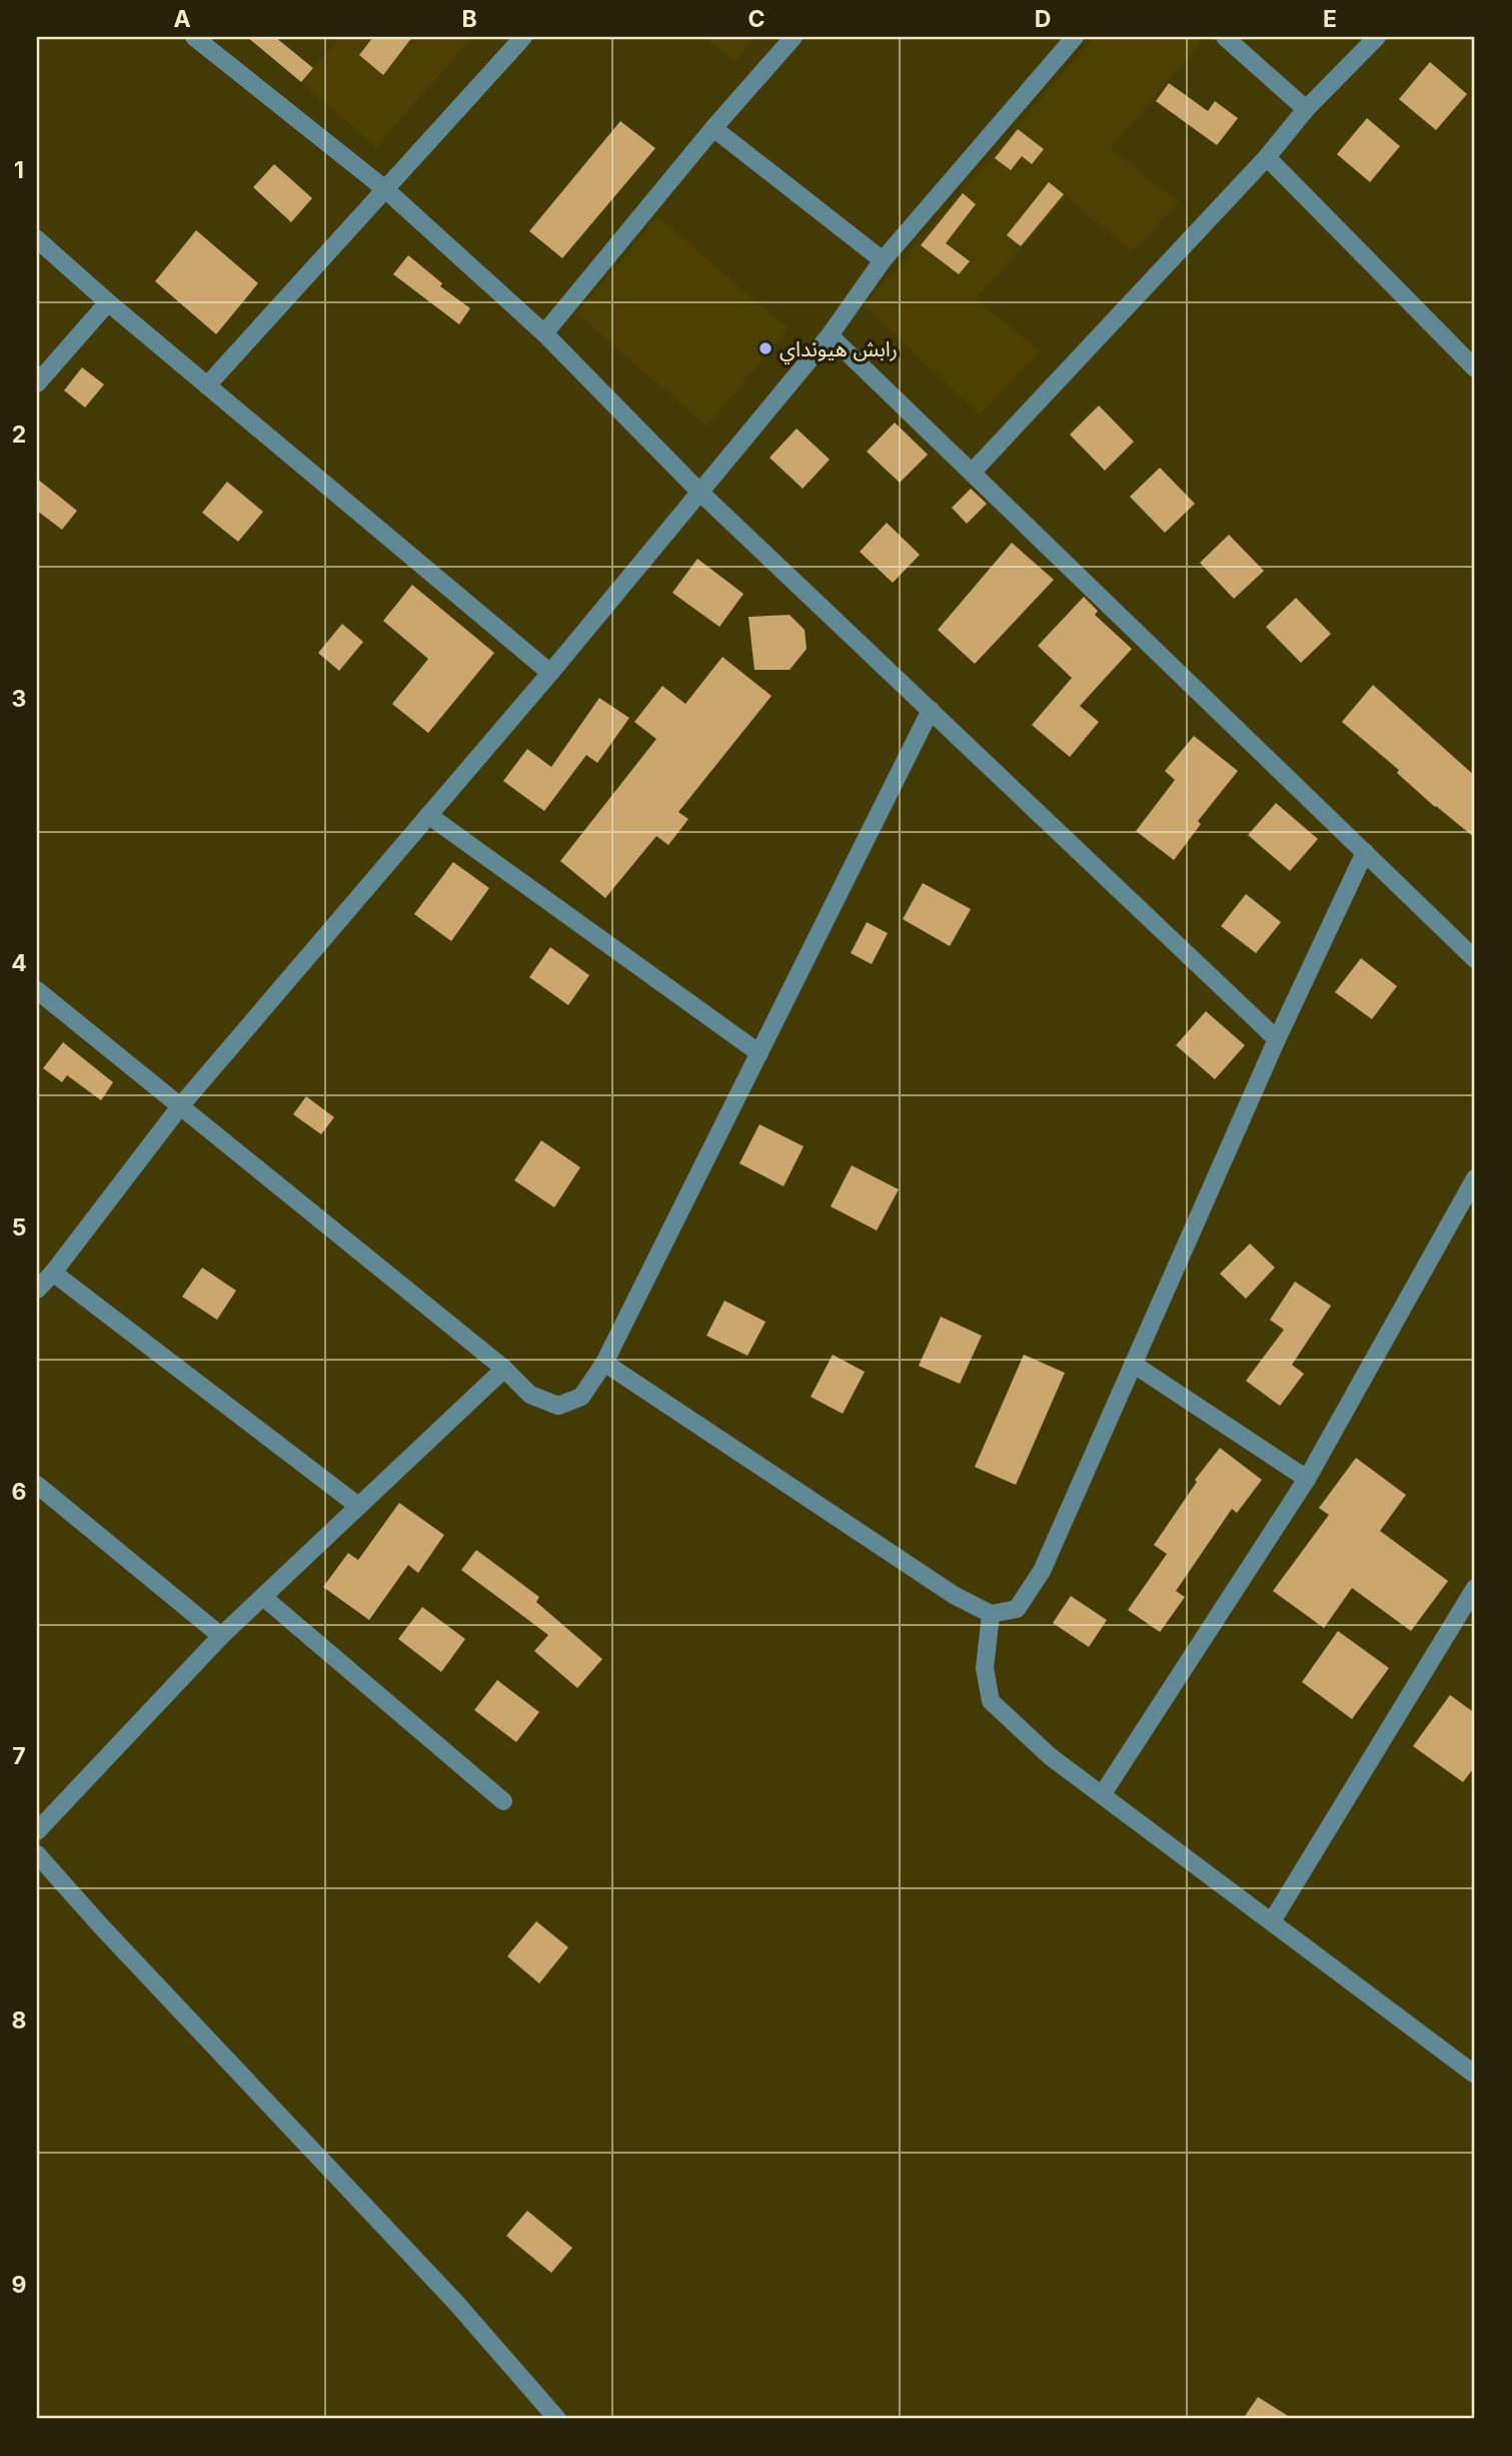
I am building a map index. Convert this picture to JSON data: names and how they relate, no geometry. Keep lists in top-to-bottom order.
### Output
{
  "places": ["رابش هيونداي"],
  "grid": {
    "columns": [
      "A",
      "B",
      "C",
      "D",
      "E"
    ],
    "rows": [
      "1",
      "2",
      "3",
      "4",
      "5",
      "6",
      "7",
      "8",
      "9"
    ]
  }
}
